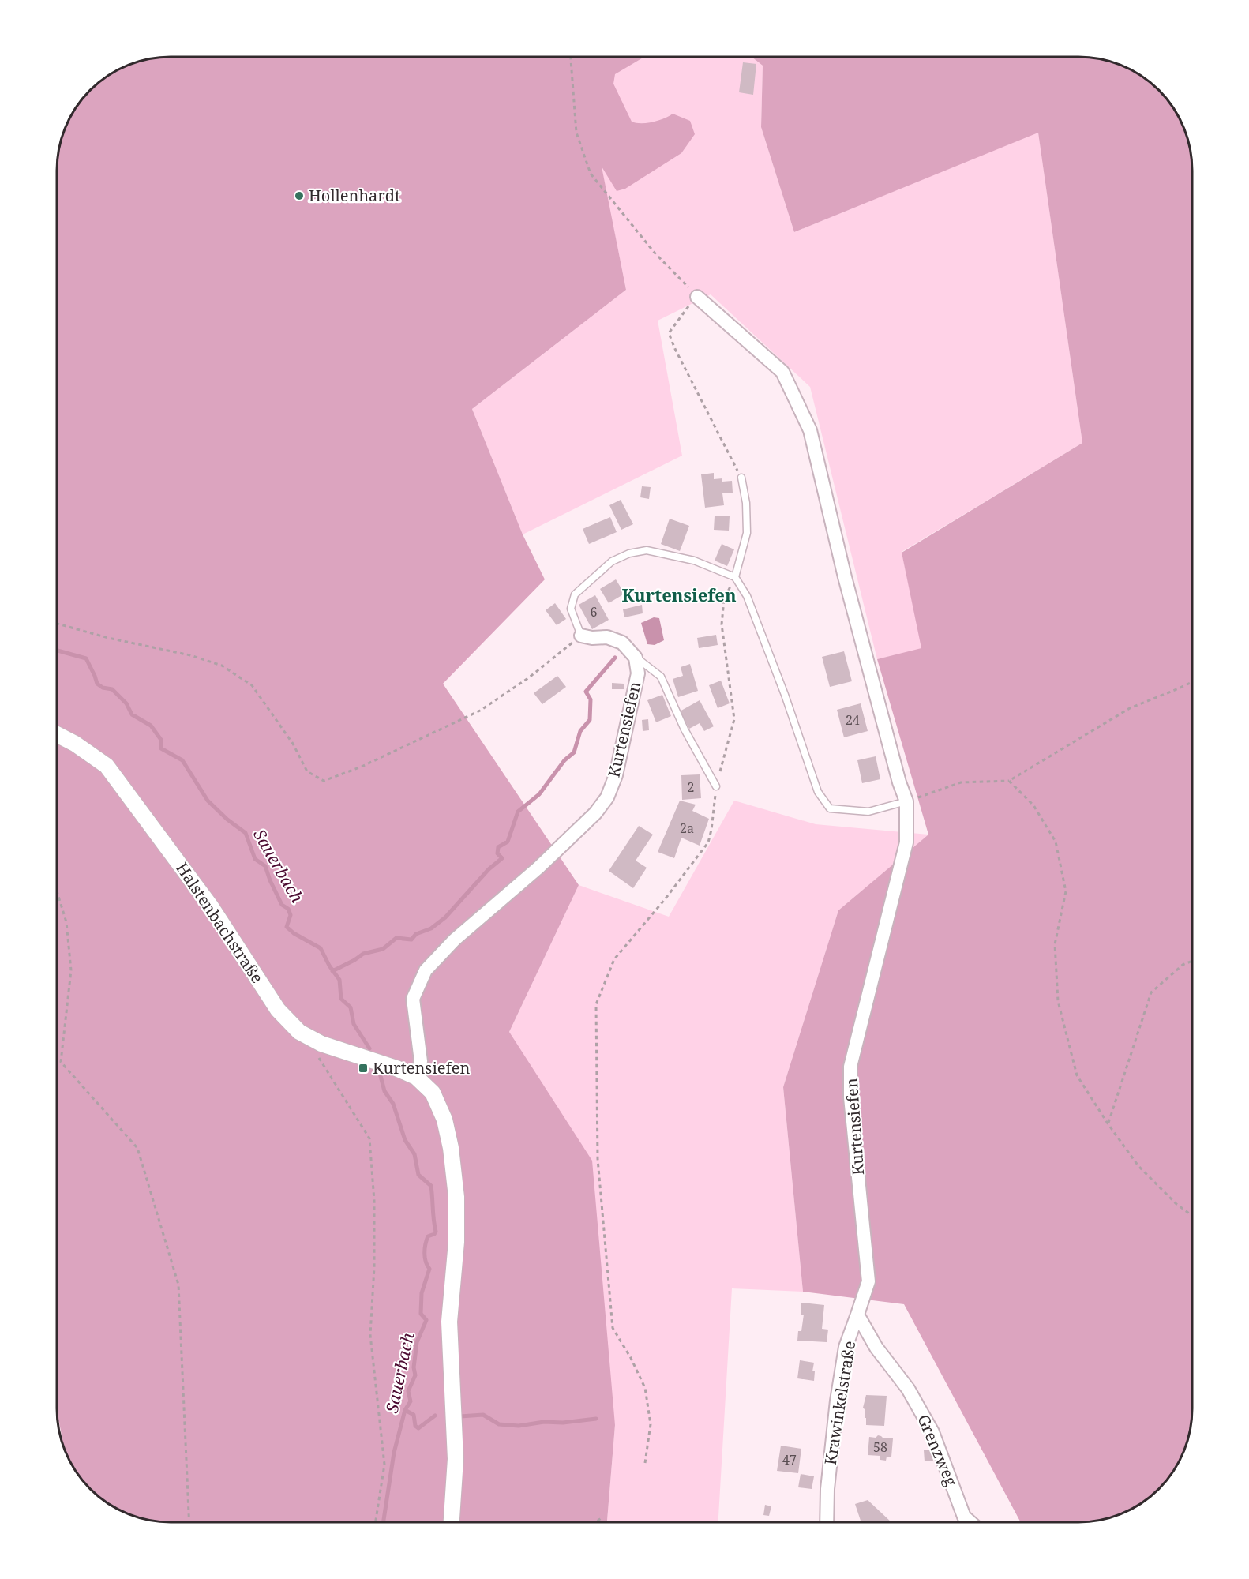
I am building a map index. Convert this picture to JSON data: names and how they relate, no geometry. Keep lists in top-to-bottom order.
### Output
{
  "streets": {
    "street": [
      "Kurtensiefen",
      "Halstenbachstraße",
      "Krawinkelstraße",
      "Grenzweg"
    ]
  },
  "crossings": [
    ["Kurtensiefen", "Halstenbachstraße"],
    ["Kurtensiefen", "Krawinkelstraße"],
    ["Krawinkelstraße", "Grenzweg"]
  ],
  "districts": ["Kurtensiefen"],
  "water": ["Sauerbach"],
  "places": {
    "other": ["Hollenhardt"],
    "transit": ["Kurtensiefen"]
  },
  "house_numbers": [
    "6",
    "24",
    "2",
    "2a",
    "58",
    "47"
  ]
}
